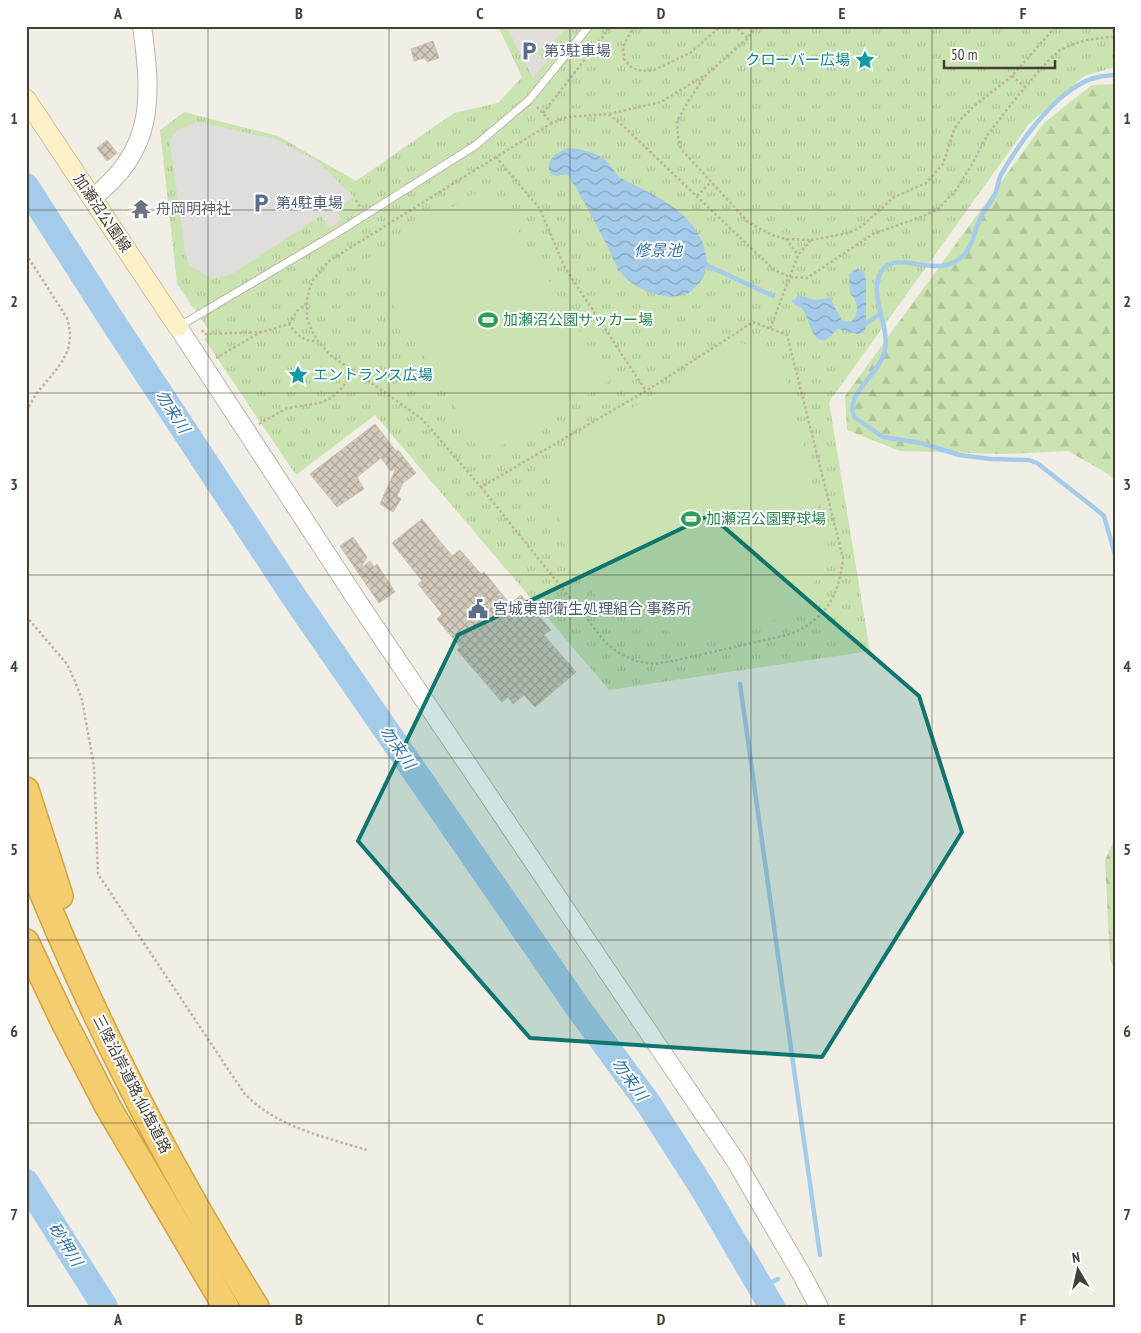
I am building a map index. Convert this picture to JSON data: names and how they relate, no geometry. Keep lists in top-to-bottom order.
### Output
{
  "streets": {
    "highway": ["三陸沿岸道路;仙塩道路"],
    "main road": ["加瀬沼公園線"]
  },
  "water": ["修景池", "勿来川", "砂押川"],
  "places": {
    "parking": ["第3駐車場", "第4駐車場"],
    "place": ["クローバー広場", "エントランス広場"],
    "temple": ["舟岡明神社"],
    "sports": ["加瀬沼公園サッカー場", "加瀬沼公園野球場"],
    "public building": ["宮城東部衛生処理組合 事務所"]
  },
  "scale_bar": "50 m",
  "north": "top",
  "grid": {
    "columns": [
      "A",
      "B",
      "C",
      "D",
      "E",
      "F"
    ],
    "rows": [
      "1",
      "2",
      "3",
      "4",
      "5",
      "6",
      "7"
    ]
  }
}
